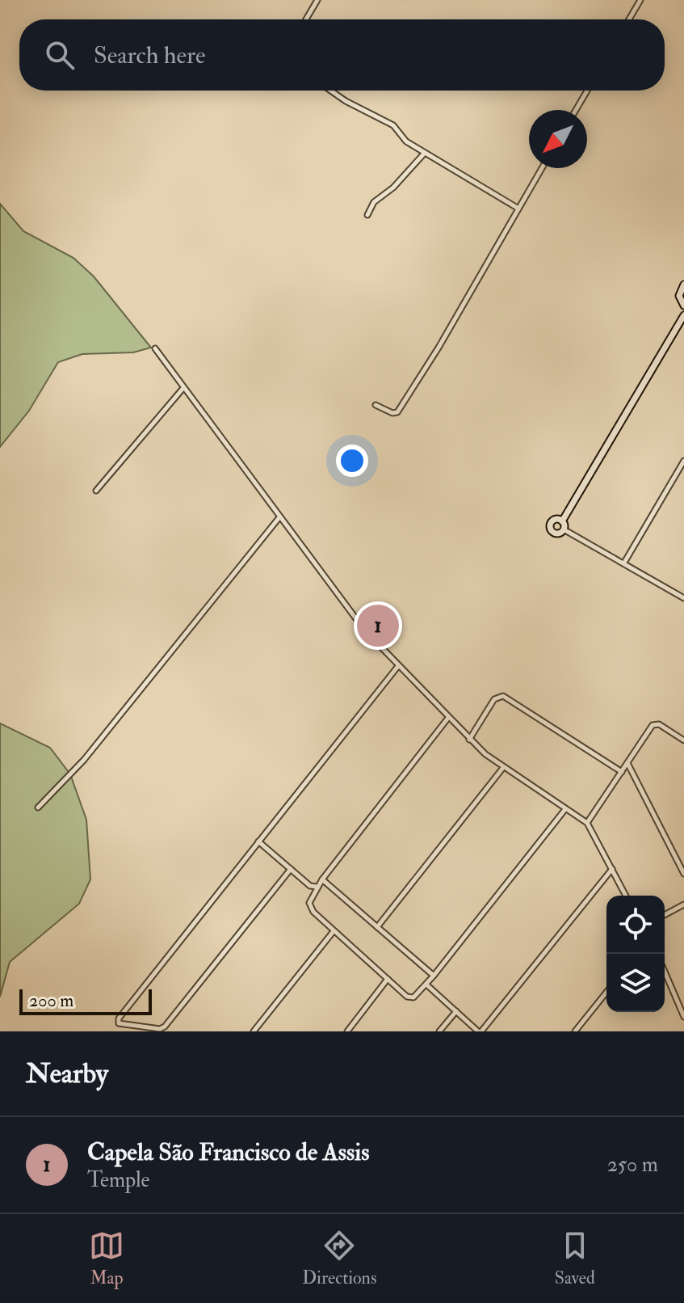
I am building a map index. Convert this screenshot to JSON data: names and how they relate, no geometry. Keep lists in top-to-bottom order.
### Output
{
  "scale_bar": "200 m",
  "north": "bottom left",
  "page": {
    "search": "Search here",
    "pins": "1",
    "scale": "200 m",
    "heading": "Nearby",
    "list": [
      {
        "mark": "1",
        "name": "Capela São Francisco de Assis",
        "note": "Temple",
        "value": "250 m"
      }
    ],
    "nav": ["Map", "Directions", "Saved"]
  }
}
